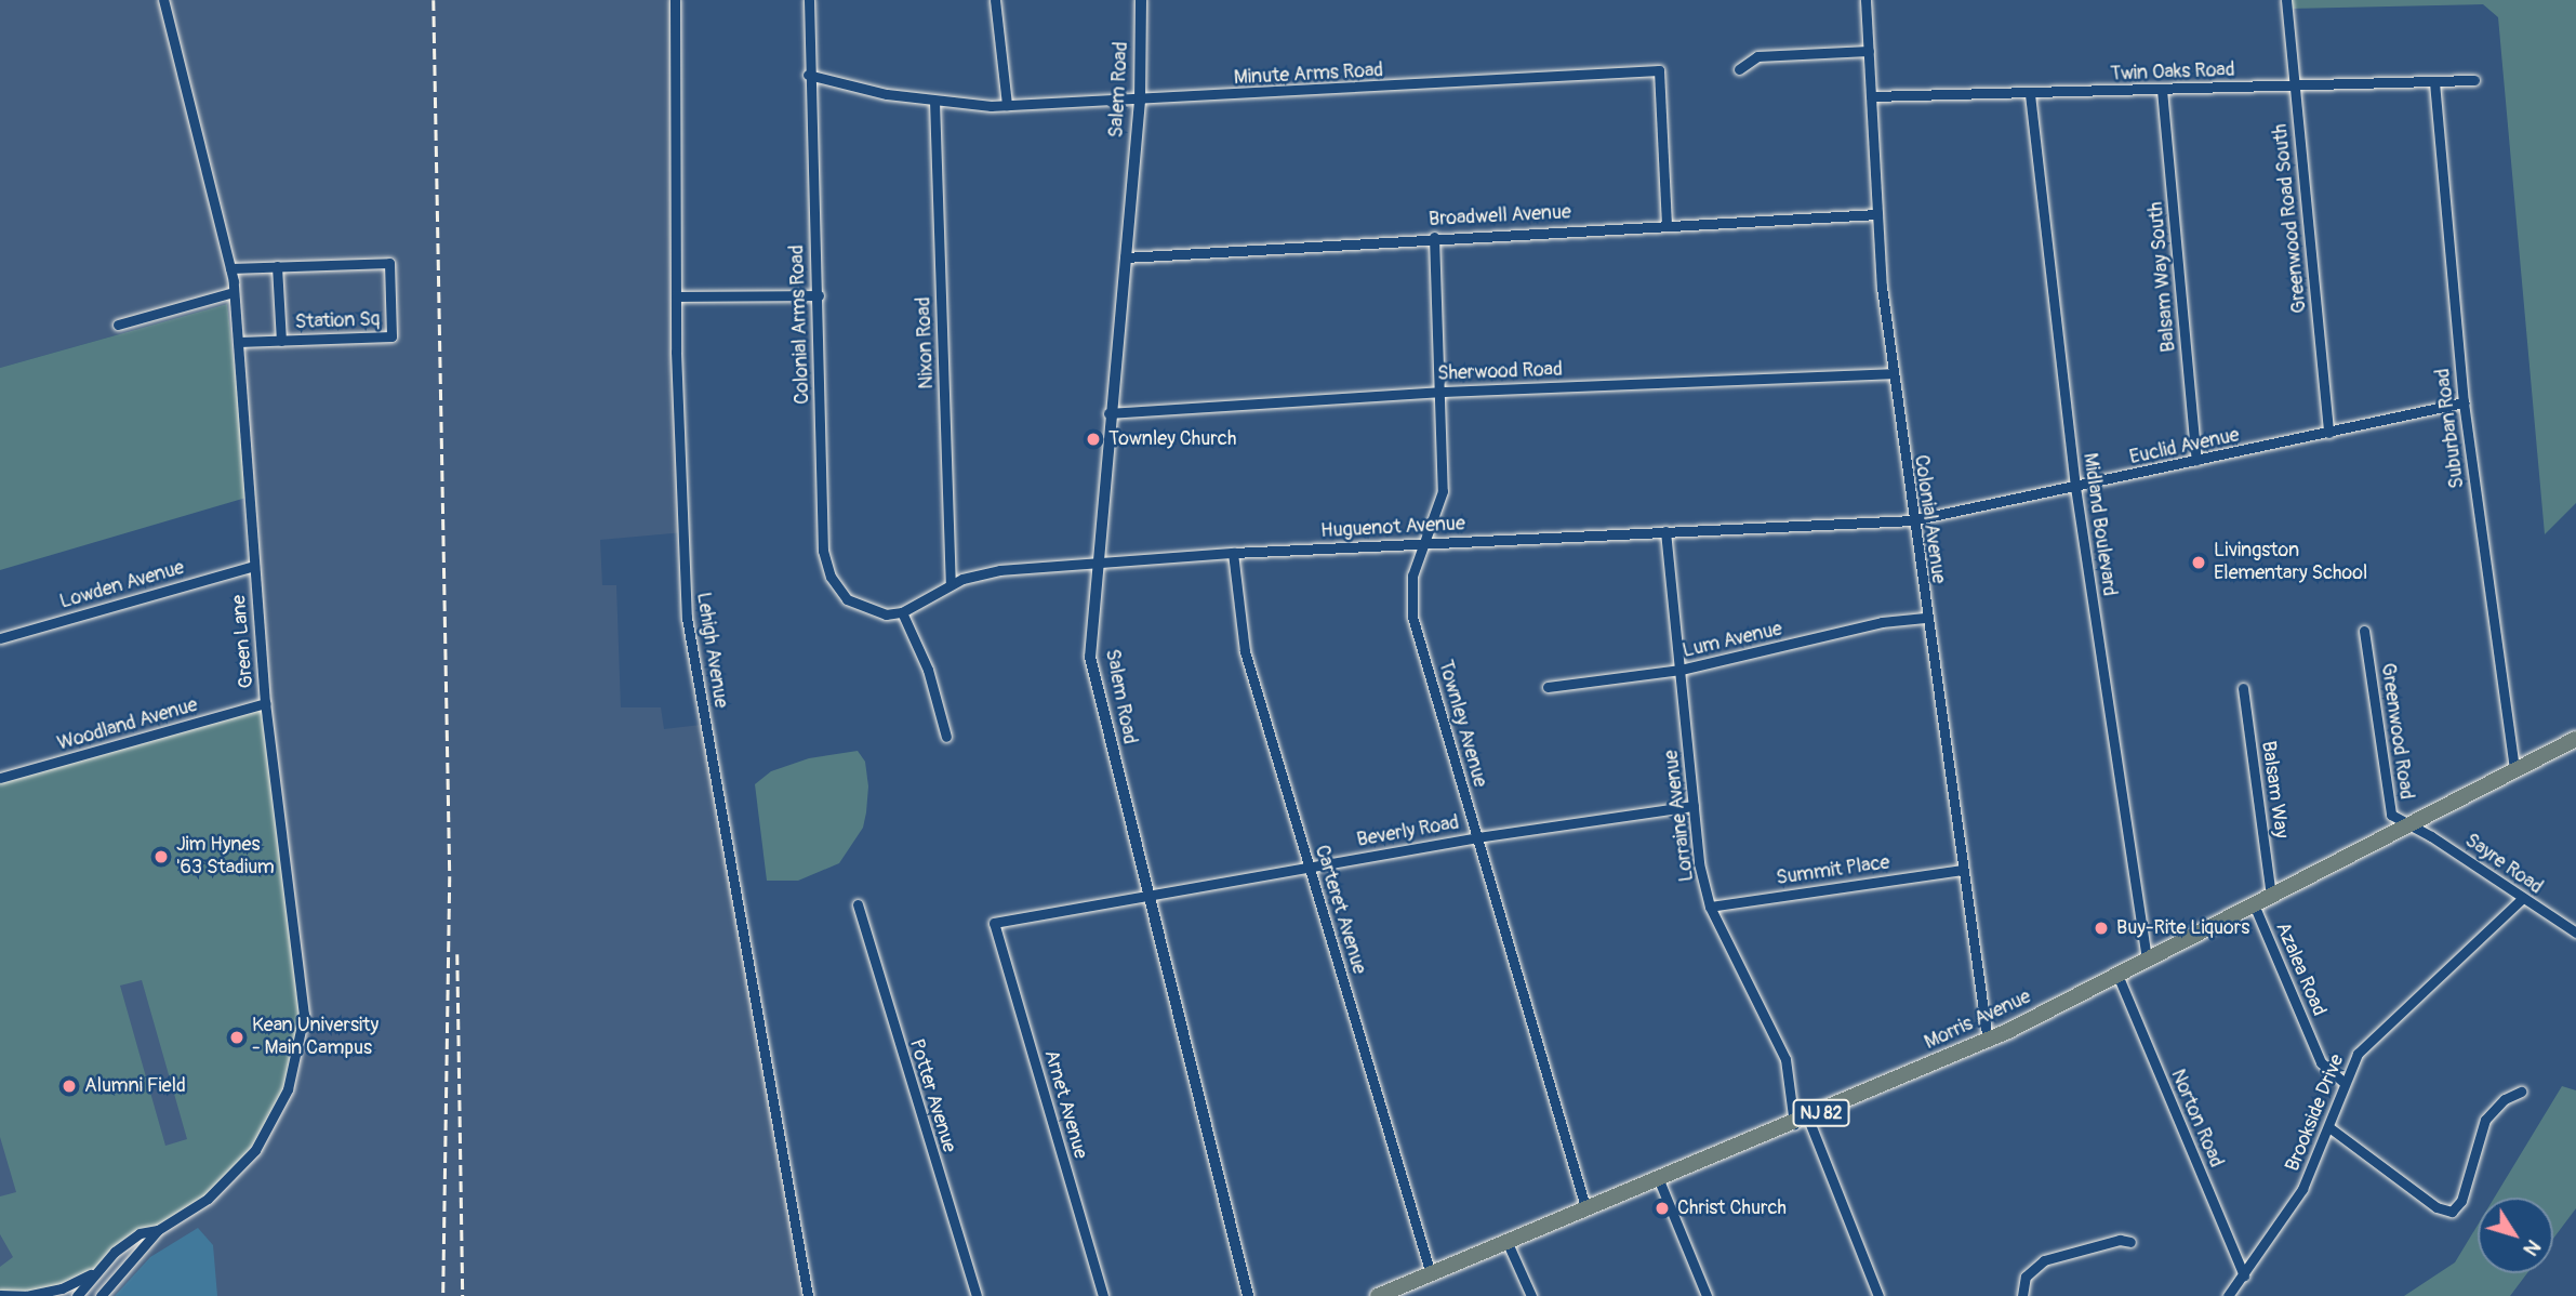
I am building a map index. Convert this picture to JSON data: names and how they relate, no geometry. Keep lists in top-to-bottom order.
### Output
{
  "streets": {
    "main road": ["Morris Avenue", "NJ 82"],
    "street": [
      "Twin Oaks Road",
      "Minute Arms Road",
      "Salem Road",
      "Broadwell Avenue",
      "Greenwood Road South",
      "Balsam Way South",
      "Station Sq",
      "Colonial Arms Road",
      "Nixon Road",
      "Sherwood Road",
      "Suburban Road",
      "Euclid Avenue",
      "Colonial Avenue",
      "Midland Boulevard",
      "Huguenot Avenue",
      "Lowden Avenue",
      "Lum Avenue",
      "Green Lane",
      "Lehigh Avenue",
      "Townley Avenue",
      "Woodland Avenue",
      "Greenwood Road",
      "Balsam Way",
      "Lorraine Avenue",
      "Beverly Road",
      "Sayre Road",
      "Summit Place",
      "Carteret Avenue",
      "Azalea Road",
      "Potter Avenue",
      "Arnet Avenue",
      "Brookside Drive",
      "Norton Road"
    ]
  },
  "crossings": [
    ["Twin Oaks Road", "Greenwood Road South"],
    ["Twin Oaks Road", "Balsam Way South"],
    ["Twin Oaks Road", "Suburban Road"],
    ["Twin Oaks Road", "Colonial Avenue"],
    ["Twin Oaks Road", "Midland Boulevard"],
    ["Minute Arms Road", "Salem Road"],
    ["Minute Arms Road", "Broadwell Avenue"],
    ["Minute Arms Road", "Colonial Arms Road"],
    ["Minute Arms Road", "Nixon Road"],
    ["Salem Road", "Broadwell Avenue"],
    ["Salem Road", "Sherwood Road"],
    ["Salem Road", "Huguenot Avenue"],
    ["Salem Road", "Beverly Road"],
    ["Broadwell Avenue", "Colonial Avenue"],
    ["Broadwell Avenue", "Townley Avenue"],
    ["Greenwood Road South", "Euclid Avenue"],
    ["Balsam Way South", "Euclid Avenue"],
    ["Station Sq", "Green Lane"],
    ["Colonial Arms Road", "Huguenot Avenue"],
    ["Nixon Road", "Huguenot Avenue"],
    ["Sherwood Road", "Colonial Avenue"],
    ["Sherwood Road", "Townley Avenue"],
    ["Suburban Road", "Euclid Avenue"],
    ["Suburban Road", "Morris Avenue"],
    ["Euclid Avenue", "Colonial Avenue"],
    ["Euclid Avenue", "Midland Boulevard"],
    ["Euclid Avenue", "Huguenot Avenue"],
    ["Colonial Avenue", "Huguenot Avenue"],
    ["Colonial Avenue", "Lum Avenue"],
    ["Colonial Avenue", "Summit Place"],
    ["Colonial Avenue", "Morris Avenue"],
    ["Midland Boulevard", "Morris Avenue"],
    ["Huguenot Avenue", "Townley Avenue"],
    ["Huguenot Avenue", "Lorraine Avenue"],
    ["Huguenot Avenue", "Carteret Avenue"],
    ["Lowden Avenue", "Green Lane"],
    ["Lum Avenue", "Lorraine Avenue"],
    ["Green Lane", "Woodland Avenue"],
    ["Townley Avenue", "Beverly Road"],
    ["Townley Avenue", "Morris Avenue"],
    ["Greenwood Road", "Sayre Road"],
    ["Greenwood Road", "Morris Avenue"],
    ["Balsam Way", "Morris Avenue"],
    ["Lorraine Avenue", "Beverly Road"],
    ["Lorraine Avenue", "Summit Place"],
    ["Lorraine Avenue", "Morris Avenue"],
    ["Beverly Road", "Carteret Avenue"],
    ["Beverly Road", "Arnet Avenue"],
    ["Sayre Road", "Morris Avenue"],
    ["Sayre Road", "Brookside Drive"],
    ["Carteret Avenue", "Morris Avenue"],
    ["Azalea Road", "Morris Avenue"],
    ["Azalea Road", "Brookside Drive"],
    ["Morris Avenue", "Norton Road"],
    ["Brookside Drive", "Norton Road"]
  ],
  "places": [
    "Townley Church",
    "Livingston Elementary School",
    "Jim Hynes '63 Stadium",
    "Buy-Rite Liquors",
    "Kean University - Main Campus",
    "Alumni Field",
    "Christ Church"
  ],
  "north": "bottom right"
}
